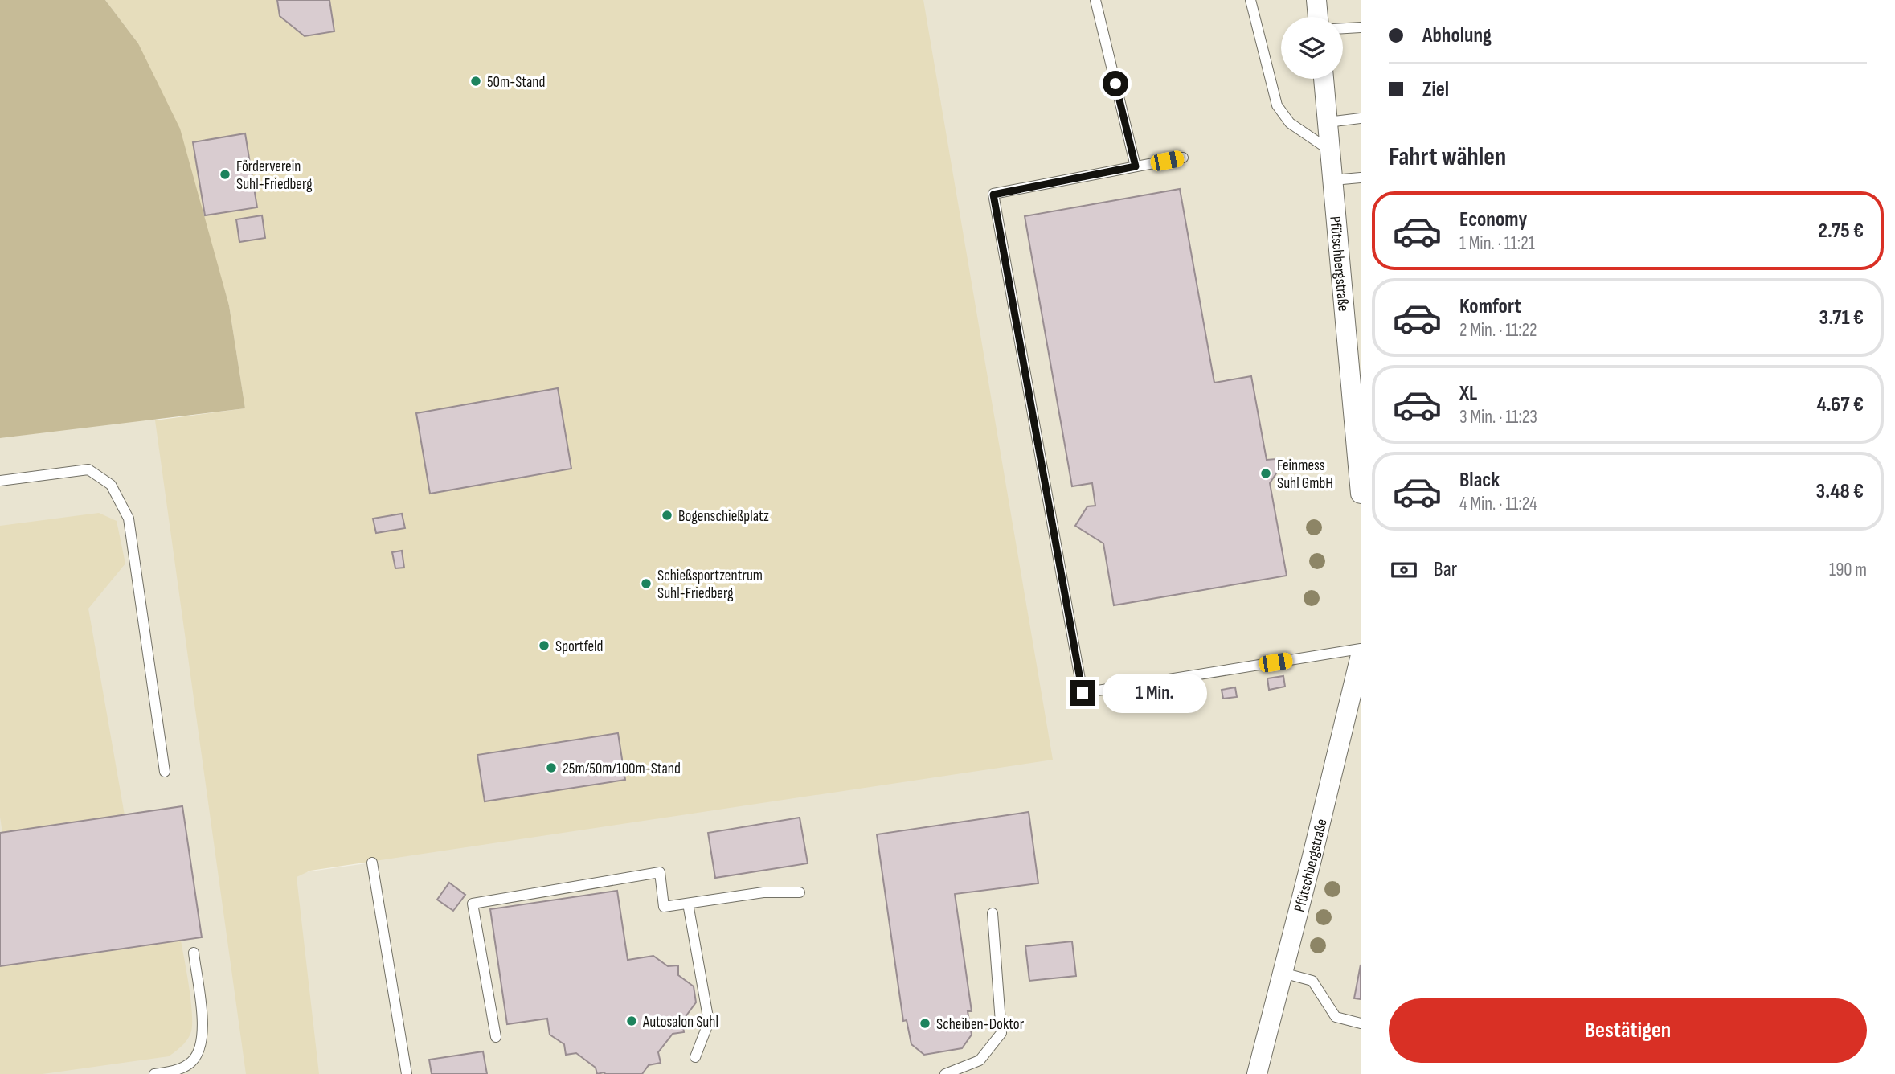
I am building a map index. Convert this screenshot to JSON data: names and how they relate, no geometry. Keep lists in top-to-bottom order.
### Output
{
  "streets": {
    "street": ["Pfütschbergstraße"]
  },
  "places": [
    "50m-Stand",
    "Förderverein Suhl-Friedberg",
    "Feinmess Suhl GmbH",
    "Bogenschießplatz",
    "Schießsportzentrum Suhl-Friedberg",
    "Sportfeld",
    "25m/50m/100m-Stand",
    "Autosalon Suhl",
    "Scheiben-Doktor"
  ],
  "page": {
    "banner": ["Abholung", "Ziel"],
    "heading": "Fahrt wählen",
    "list": [
      {
        "name": "Economy",
        "note": "1 Min. · 11:21",
        "value": "2.75 €"
      },
      {
        "name": "Komfort",
        "note": "2 Min. · 11:22",
        "value": "3.71 €"
      },
      {
        "name": "XL",
        "note": "3 Min. · 11:23",
        "value": "4.67 €"
      },
      {
        "name": "Black",
        "note": "4 Min. · 11:24",
        "value": "3.48 €"
      }
    ],
    "pay": ["Bar", "190 m"],
    "bubble": "1 Min.",
    "buttons": "Bestätigen"
  }
}
